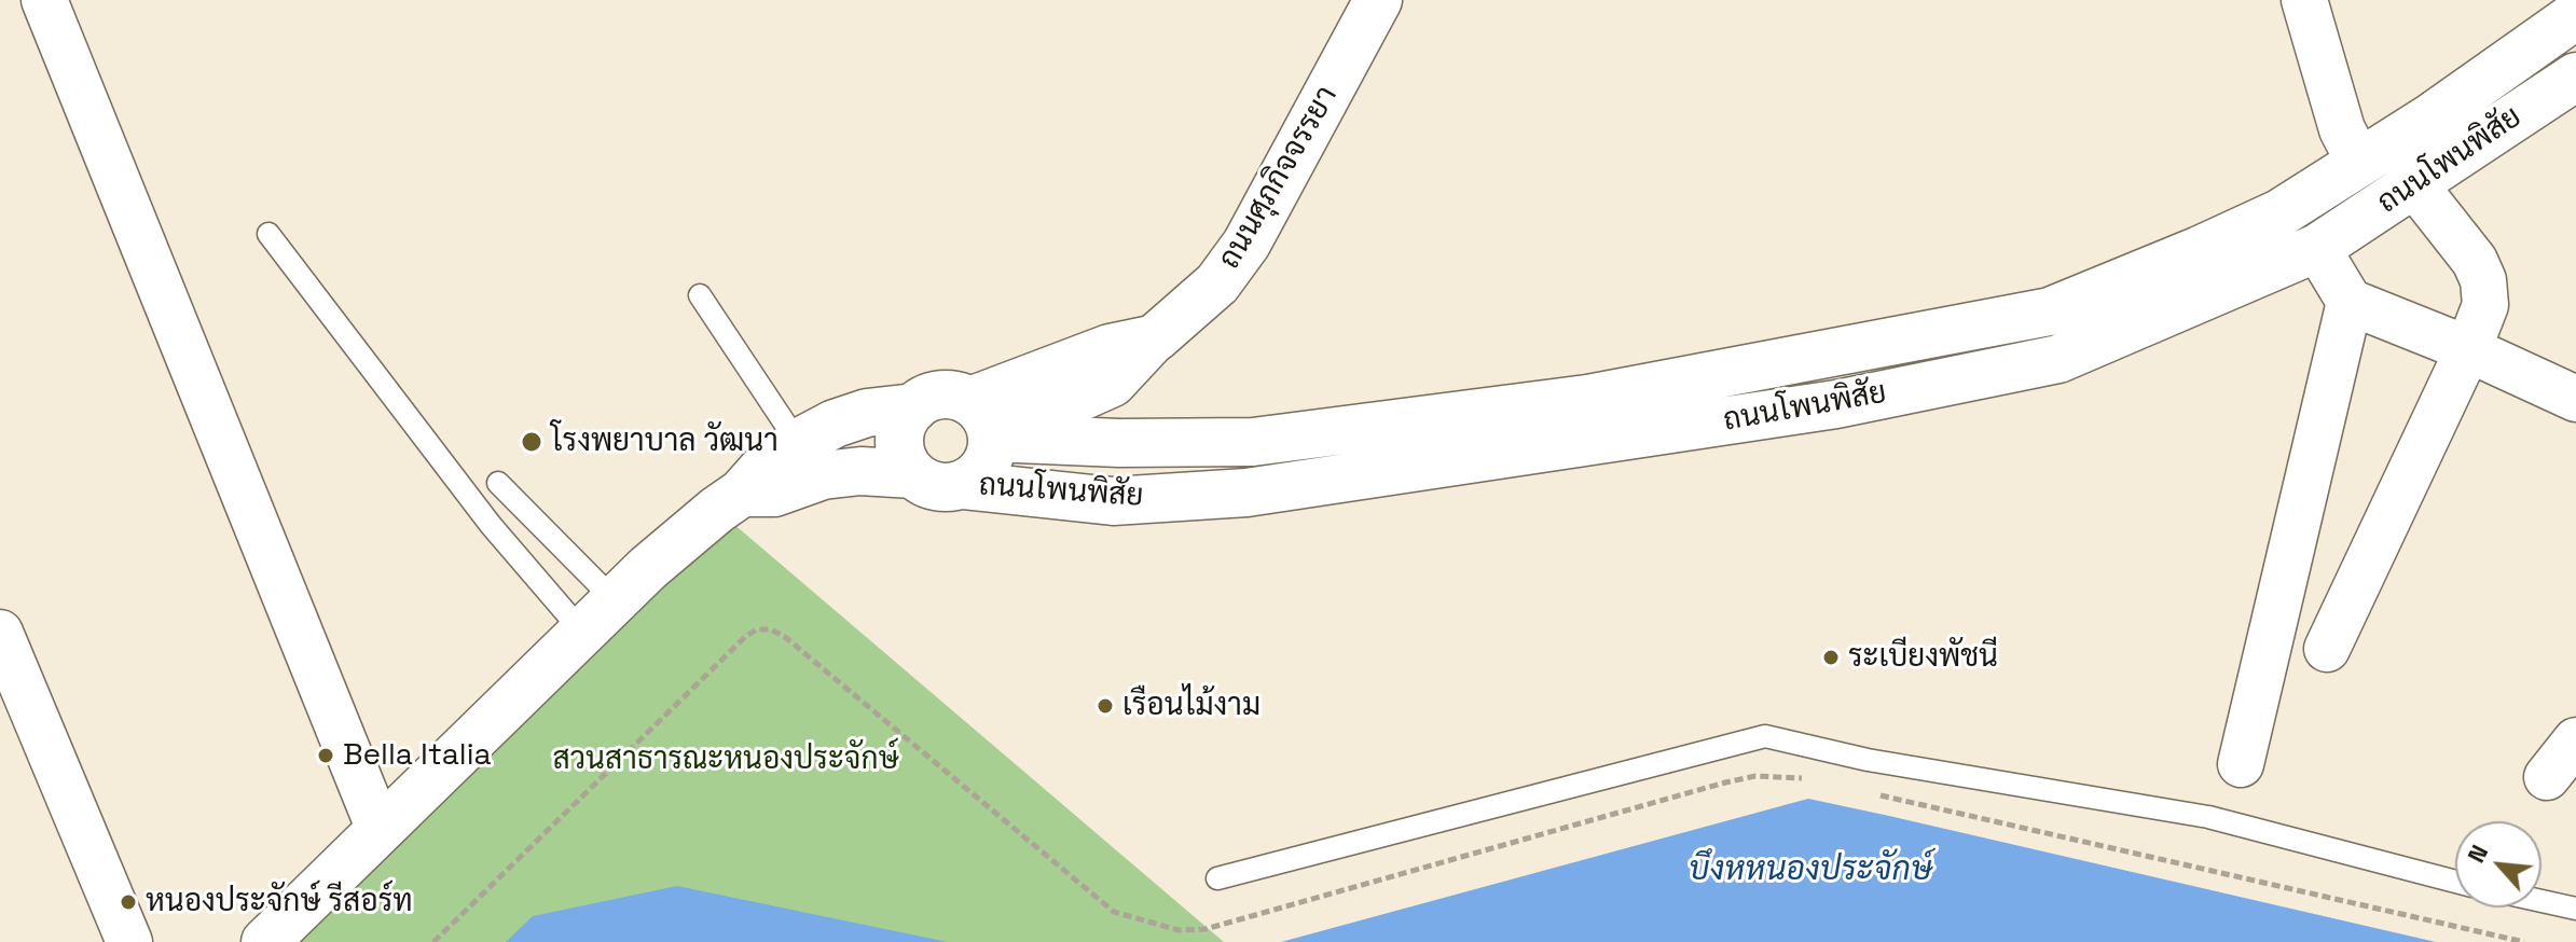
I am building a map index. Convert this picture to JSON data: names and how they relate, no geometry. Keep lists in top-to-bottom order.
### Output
{
  "streets": {
    "street": ["ถนนโพนพิสัย", "ถนนศุภกิจจรรยา"]
  },
  "crossings": [
    ["ถนนโพนพิสัย", "ถนนศุภกิจจรรยา"]
  ],
  "water": ["บึงหหนองประจักษ์"],
  "parks": ["สวนสาธารณะหนองประจักษ์"],
  "places": [
    "โรงพยาบาล วัฒนา",
    "ระเบียงพัชนี",
    "เรือนไม้งาม",
    "Bella Italia",
    "หนองประจักษ์ รีสอร์ท"
  ],
  "north": "top left"
}
